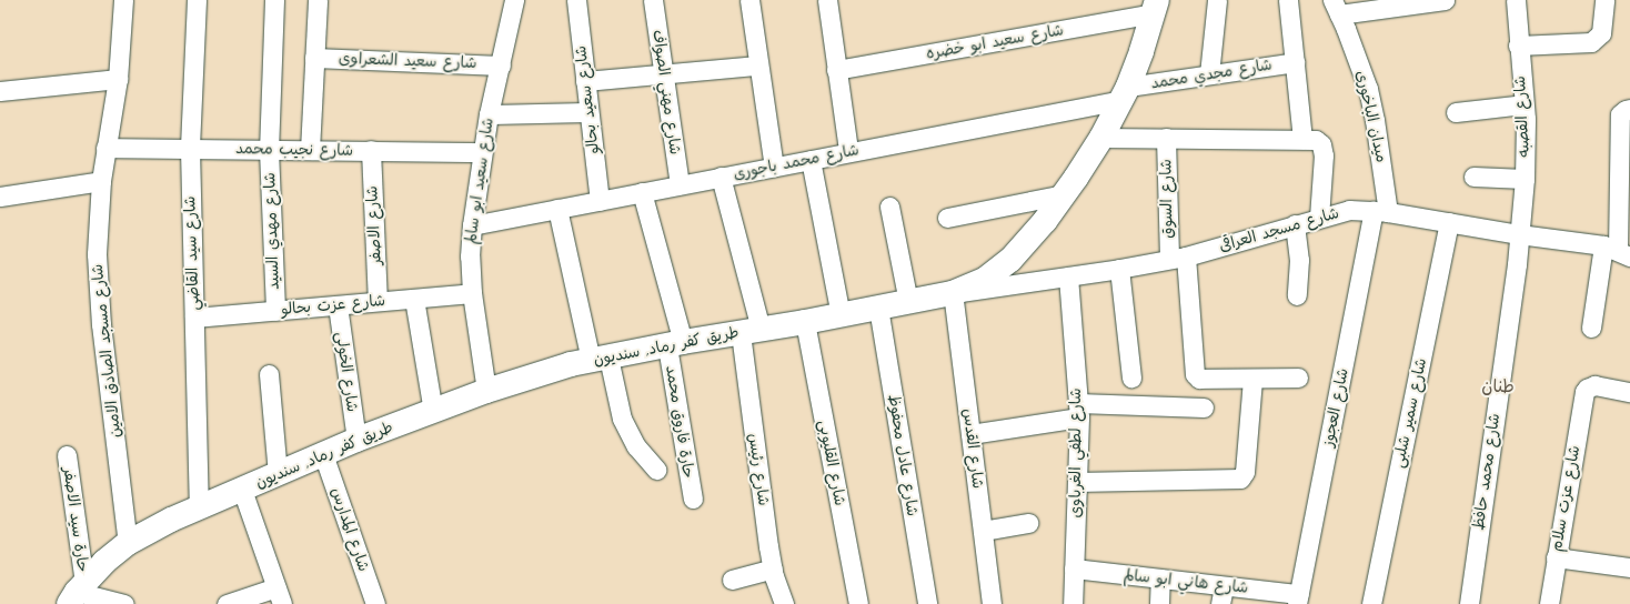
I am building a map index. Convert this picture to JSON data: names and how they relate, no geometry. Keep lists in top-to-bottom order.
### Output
{
  "streets": {
    "street": [
      "شارع سعيد ابو خضره",
      "شارع سعيد الشعراوى",
      "شارع مجدي محمد",
      "شارع مهني الصواف",
      "شارع سعيد بحالو",
      "ميدان الباخورى",
      "شارع القصبه",
      "شارع نجيب محمد",
      "شارع محمد باجورى",
      "شارع سعيد ابو سالم",
      "شارع السوق",
      "شارع الاصفر",
      "شارع مسجد العراقى",
      "شارع مهدي السيد",
      "شارع سيد القاضي",
      "شارع عزت بحالو",
      "طريق كفر رماد, سنديون",
      "شارع مسجد الصادق الامين",
      "شارع الخولى",
      "شارع العجوز",
      "شارع سمير شلبى",
      "حارة فاروق محمد",
      "شارع القدس",
      "شارع لطفي الغرباوى",
      "شارع عادل محفوظ",
      "شارع القليوبى",
      "شارع رئيس",
      "شارع محمد حافظ",
      "شارع عزت سلام",
      "حارة سيد الاصفر",
      "شارع المدارس",
      "شارع هاني ابو سالم"
    ]
  },
  "crossings": [
    ["شارع سعيد ابو خضره", "طريق كفر رماد, سنديون"],
    ["شارع سعيد الشعراوى", "شارع سعيد ابو سالم"],
    ["شارع مجدي محمد", "شارع محمد باجورى"],
    ["شارع مجدي محمد", "طريق كفر رماد, سنديون"],
    ["شارع مهني الصواف", "شارع محمد باجورى"],
    ["شارع سعيد بحالو", "شارع محمد باجورى"],
    ["ميدان الباخورى", "شارع مسجد العراقى"],
    ["ميدان الباخورى", "شارع العجوز"],
    ["شارع القصبه", "شارع مسجد العراقى"],
    ["شارع القصبه", "شارع محمد حافظ"],
    ["شارع نجيب محمد", "شارع سعيد ابو سالم"],
    ["شارع نجيب محمد", "شارع الاصفر"],
    ["شارع نجيب محمد", "شارع مهدي السيد"],
    ["شارع نجيب محمد", "شارع سيد القاضي"],
    ["شارع نجيب محمد", "شارع مسجد الصادق الامين"],
    ["شارع محمد باجورى", "شارع سعيد ابو سالم"],
    ["شارع محمد باجورى", "طريق كفر رماد, سنديون"],
    ["شارع محمد باجورى", "شارع رئيس"],
    ["شارع سعيد ابو سالم", "شارع عزت بحالو"],
    ["شارع سعيد ابو سالم", "طريق كفر رماد, سنديون"],
    ["شارع السوق", "شارع مسجد العراقى"],
    ["شارع الاصفر", "شارع عزت بحالو"],
    ["شارع مسجد العراقى", "طريق كفر رماد, سنديون"],
    ["شارع مسجد العراقى", "شارع العجوز"],
    ["شارع مسجد العراقى", "شارع سمير شلبى"],
    ["شارع مسجد العراقى", "شارع القدس"],
    ["شارع مسجد العراقى", "شارع لطفي الغرباوى"],
    ["شارع مسجد العراقى", "شارع محمد حافظ"],
    ["شارع مهدي السيد", "شارع عزت بحالو"],
    ["شارع سيد القاضي", "شارع عزت بحالو"],
    ["شارع سيد القاضي", "طريق كفر رماد, سنديون"],
    ["شارع عزت بحالو", "شارع الخولى"],
    ["طريق كفر رماد, سنديون", "شارع مسجد الصادق الامين"],
    ["طريق كفر رماد, سنديون", "شارع الخولى"],
    ["طريق كفر رماد, سنديون", "حارة فاروق محمد"],
    ["طريق كفر رماد, سنديون", "شارع القدس"],
    ["طريق كفر رماد, سنديون", "شارع عادل محفوظ"],
    ["طريق كفر رماد, سنديون", "شارع القليوبى"],
    ["طريق كفر رماد, سنديون", "شارع رئيس"],
    ["طريق كفر رماد, سنديون", "حارة سيد الاصفر"],
    ["طريق كفر رماد, سنديون", "شارع المدارس"],
    ["شارع العجوز", "شارع هاني ابو سالم"],
    ["شارع لطفي الغرباوى", "شارع هاني ابو سالم"]
  ],
  "districts": ["طنان"]
}
